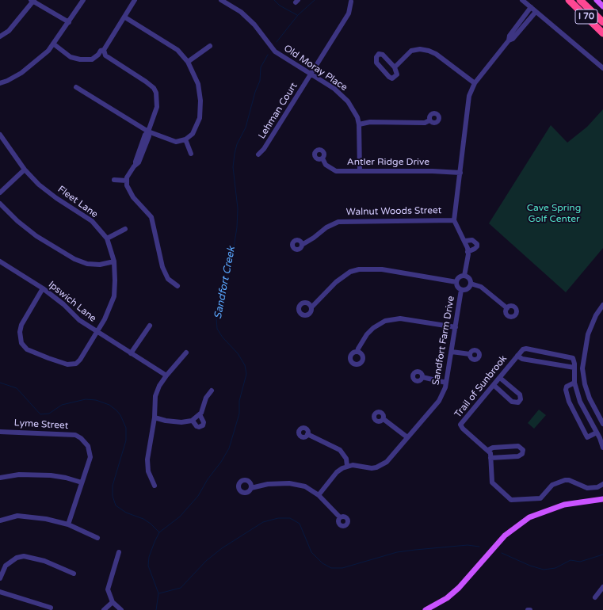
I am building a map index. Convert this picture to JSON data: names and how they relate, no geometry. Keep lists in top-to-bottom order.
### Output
{
  "streets": {
    "highway": ["I 70"],
    "street": [
      "Old Moray Place",
      "Lehman Court",
      "Antler Ridge Drive",
      "Fleet Lane",
      "Walnut Woods Street",
      "Ipswich Lane",
      "Sandfort Farm Drive",
      "Trail of Sunbrook",
      "Lyme Street"
    ]
  },
  "crossings": [
    ["Old Moray Place", "Lehman Court"],
    ["Old Moray Place", "Antler Ridge Drive"],
    ["Fleet Lane", "Ipswich Lane"]
  ],
  "water": ["Sandfort Creek"],
  "parks": ["Cave Spring Golf Center"]
}
